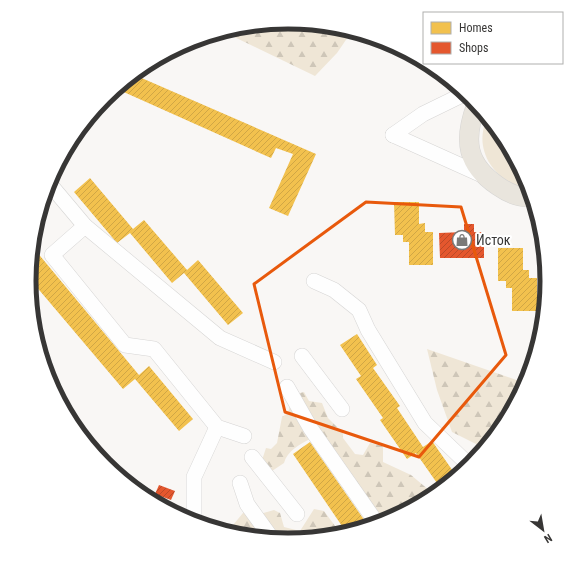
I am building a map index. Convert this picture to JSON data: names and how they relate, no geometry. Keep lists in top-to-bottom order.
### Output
{
  "places": {
    "shop": ["Исток"]
  },
  "legend": ["Homes", "Shops"],
  "north": "bottom right"
}
